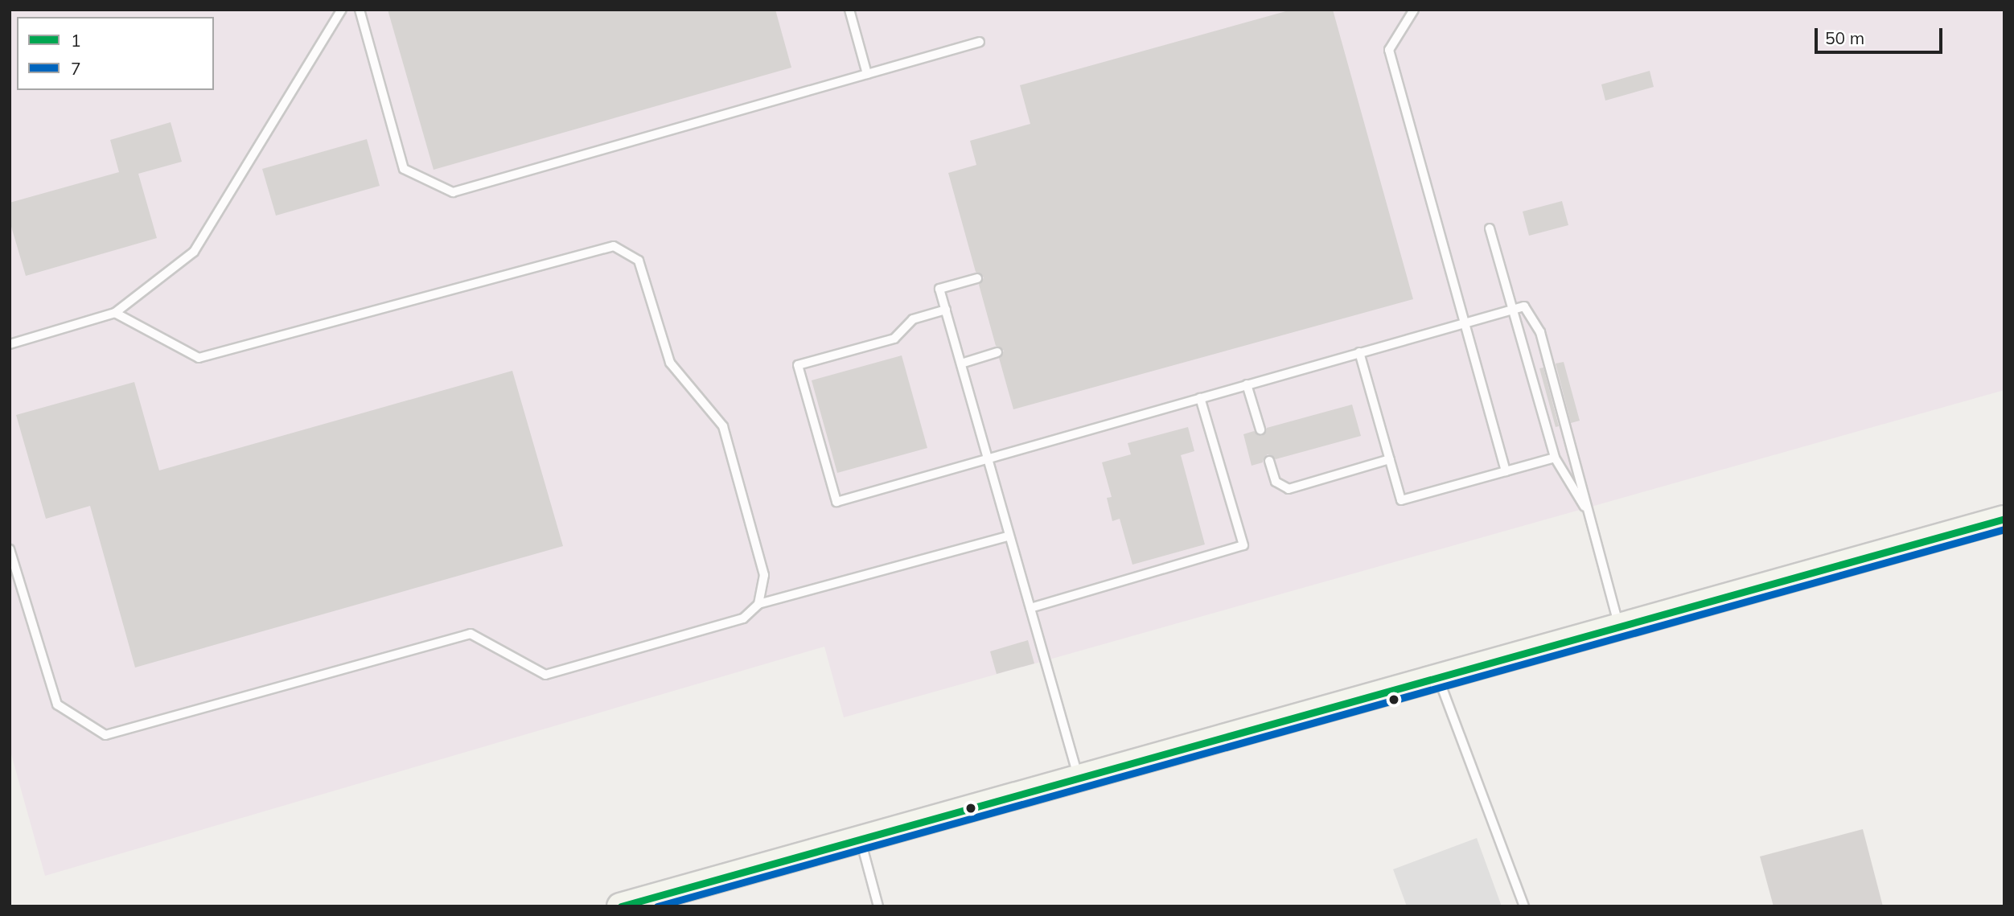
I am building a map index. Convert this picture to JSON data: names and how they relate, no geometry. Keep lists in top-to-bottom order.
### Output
{
  "lines": ["transit line 1", "transit line 7"],
  "legend": ["1", "7"],
  "scale_bar": "50 m"
}
